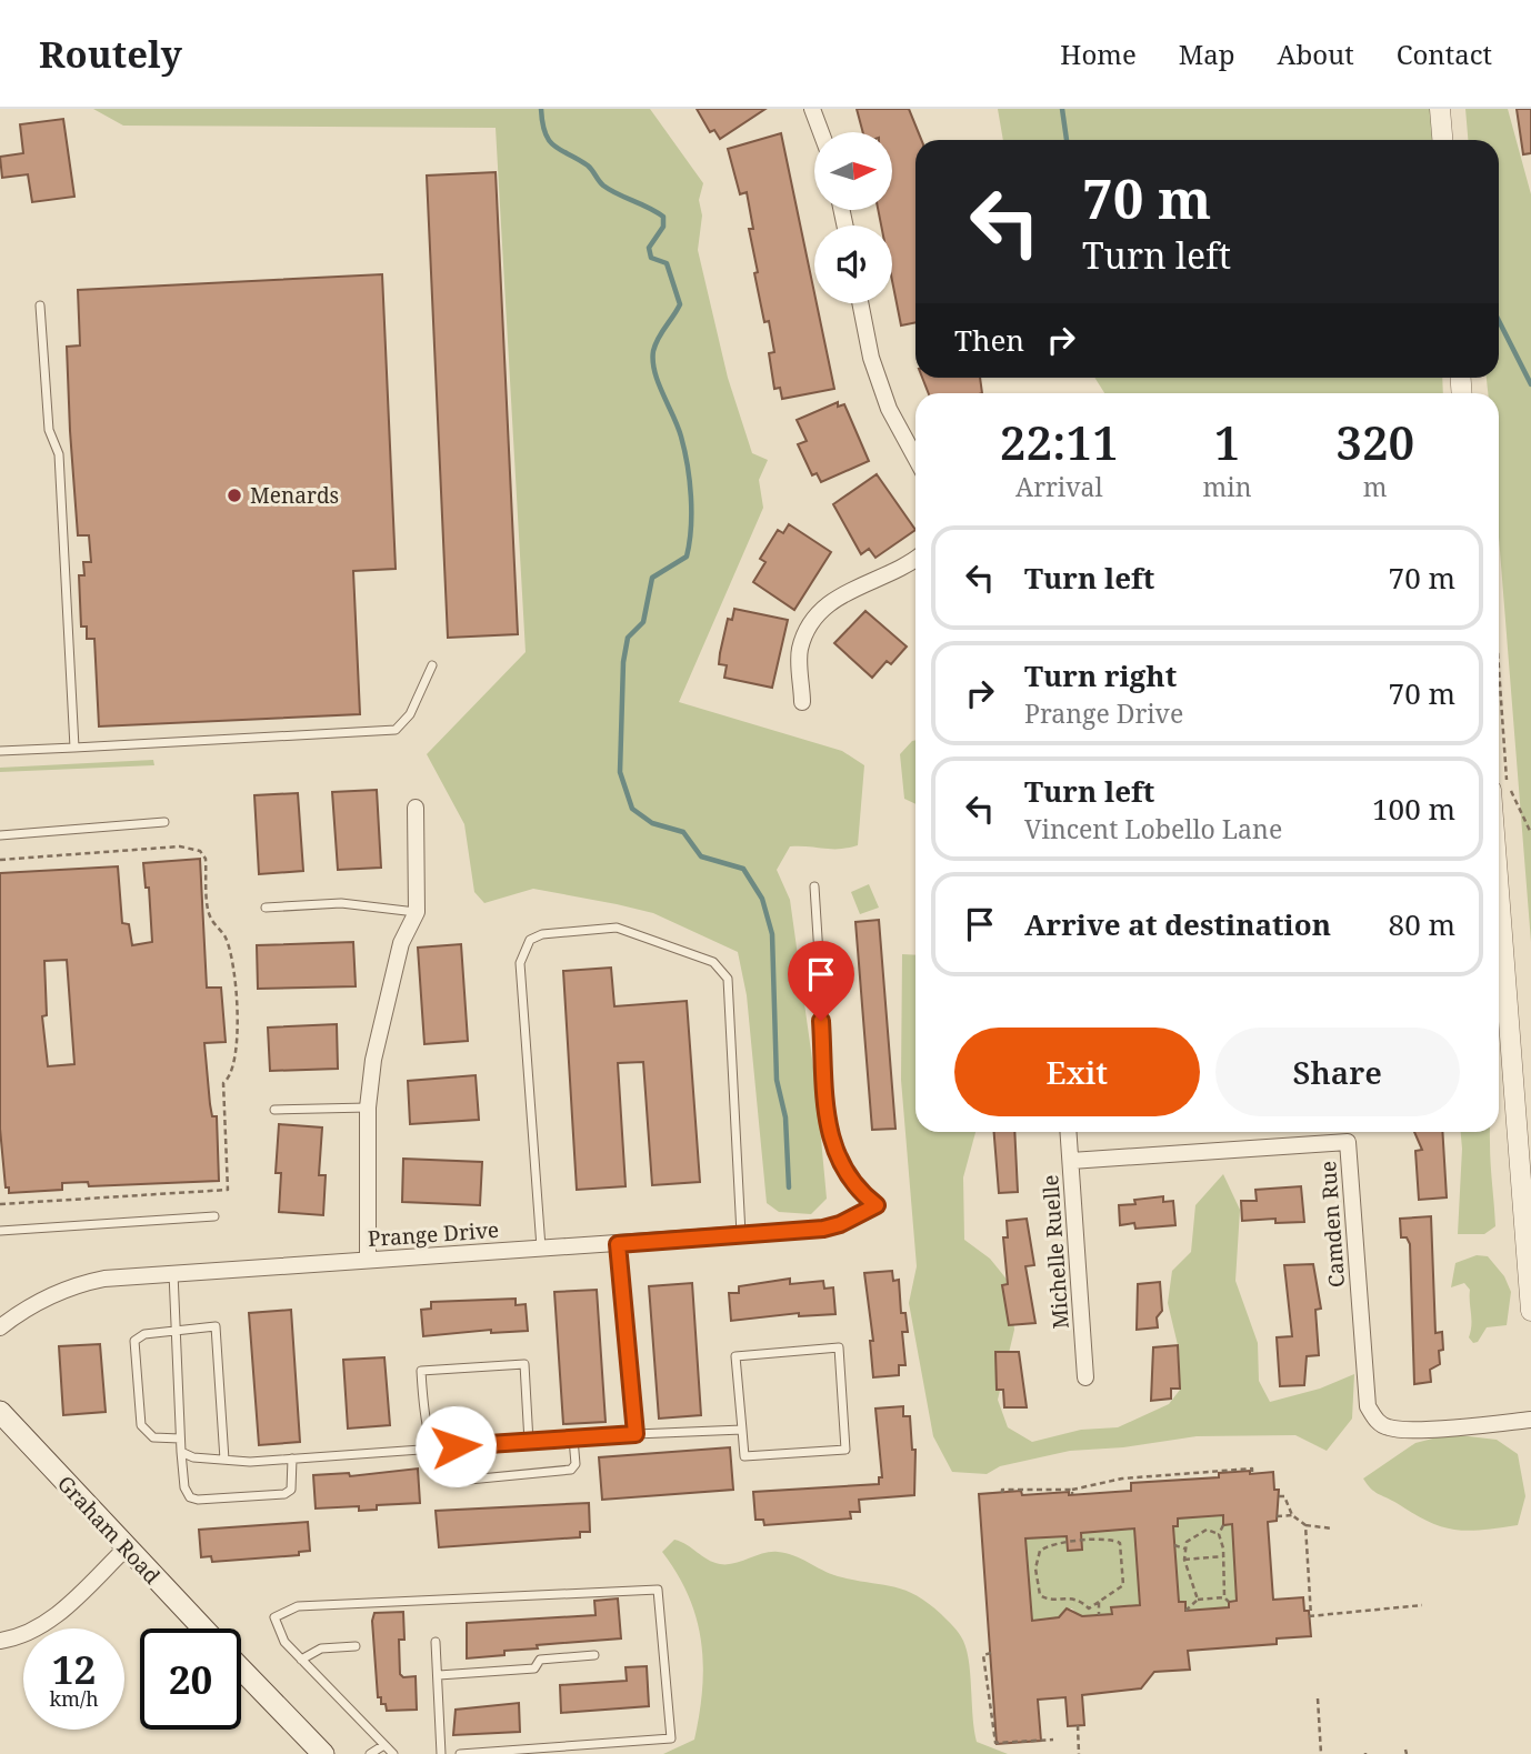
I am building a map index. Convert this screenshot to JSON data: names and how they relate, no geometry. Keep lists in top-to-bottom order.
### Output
{
  "streets": {
    "main road": ["Graham Road"],
    "street": ["Camden Rue", "Prange Drive", "Michelle Ruelle"]
  },
  "crossings": [
    ["Camden Rue", "Michelle Ruelle"]
  ],
  "places": ["Menards"],
  "north": "right",
  "page": {
    "header": "Routely",
    "nav": [
      "Home",
      "Map",
      "About",
      "Contact"
    ],
    "turn": ["70 m", "Turn left"],
    "then": "Then",
    "eta": [
      "22:11",
      "Arrival",
      "1",
      "min",
      "320",
      "m"
    ],
    "list": [
      {
        "name": "Turn left",
        "value": "70 m"
      },
      {
        "name": "Turn right",
        "note": "Prange Drive",
        "value": "70 m"
      },
      {
        "name": "Turn left",
        "note": "Vincent Lobello Lane",
        "value": "100 m"
      },
      {
        "name": "Arrive at destination",
        "value": "80 m"
      }
    ],
    "buttons": ["Exit", "Share"],
    "speed": "12 km/h",
    "limit": "20"
  }
}
